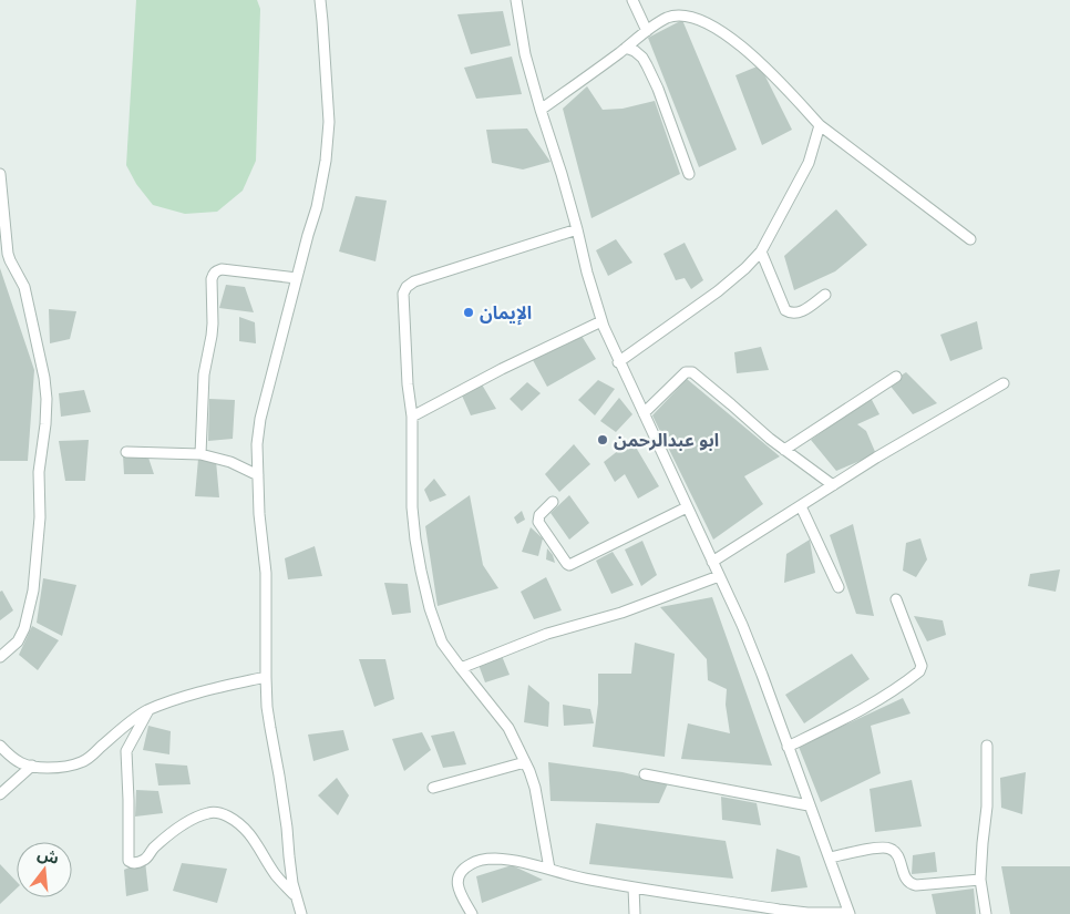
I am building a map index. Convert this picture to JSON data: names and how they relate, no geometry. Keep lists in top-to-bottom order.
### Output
{
  "places": ["الإيمان", "ابو عبدالرحمن"],
  "north": "top"
}
